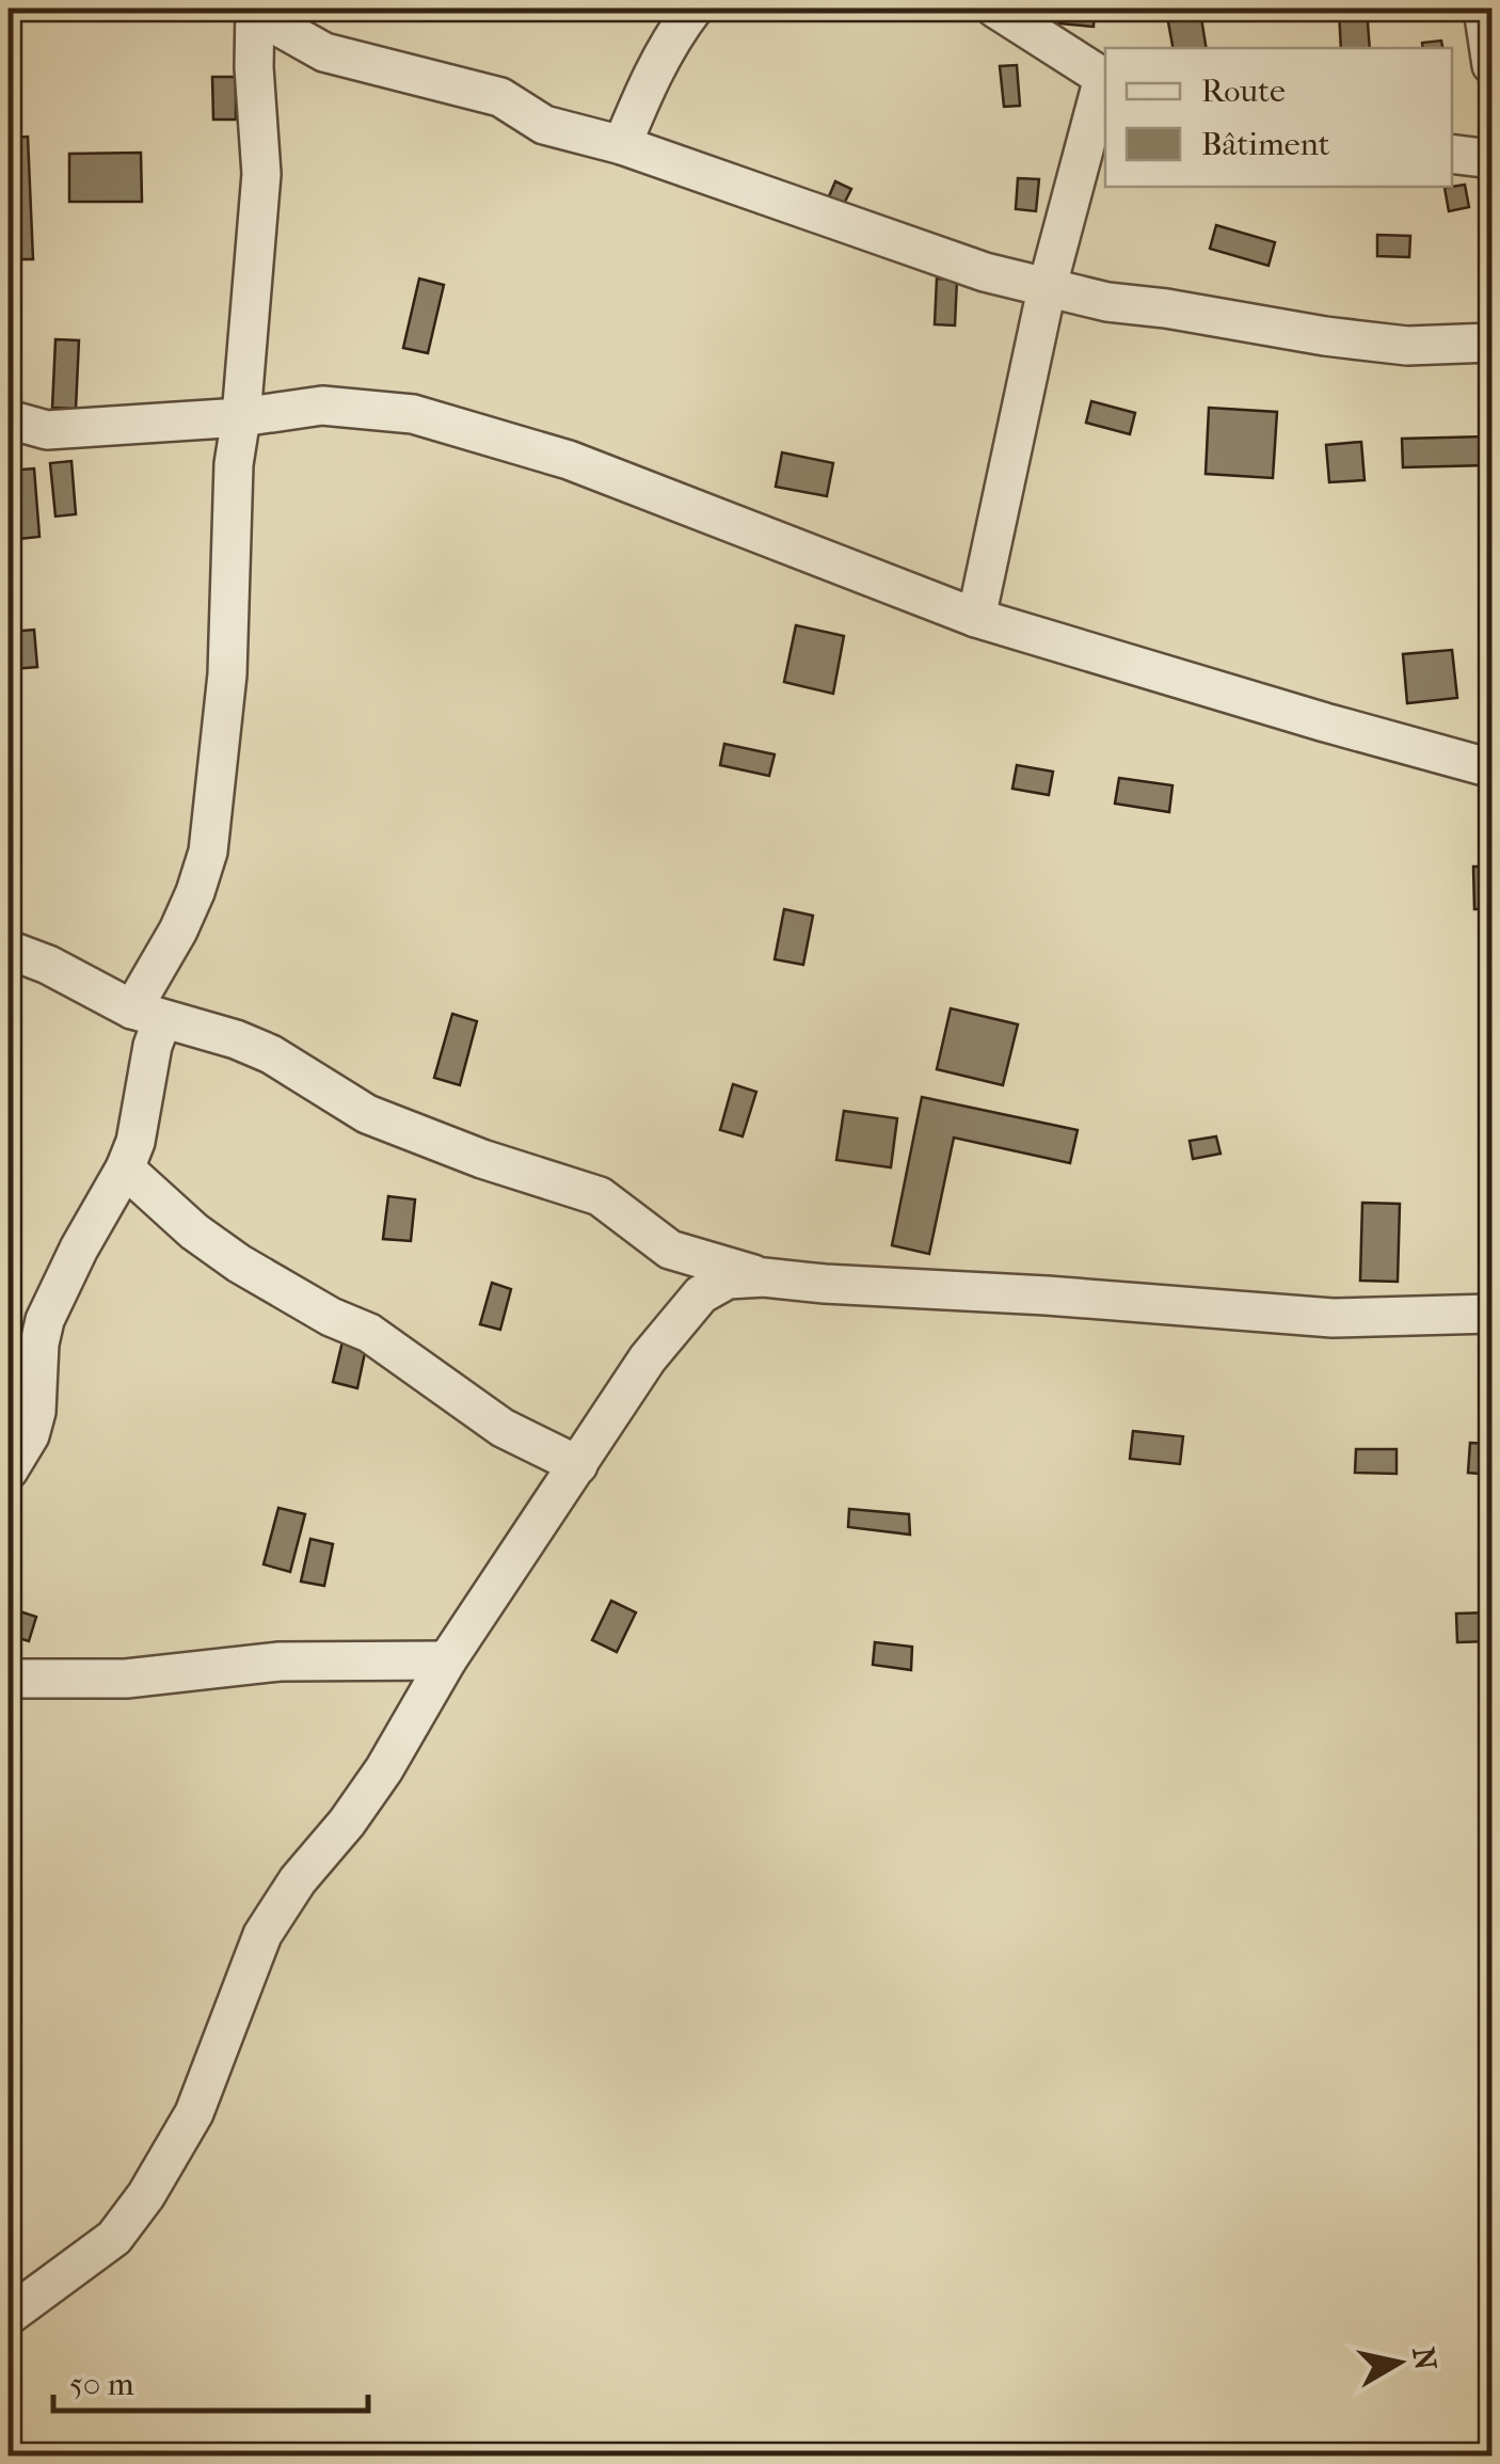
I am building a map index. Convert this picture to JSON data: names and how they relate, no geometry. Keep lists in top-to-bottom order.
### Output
{
  "legend": ["Route", "Bâtiment"],
  "scale_bar": "50 m",
  "north": "right"
}
